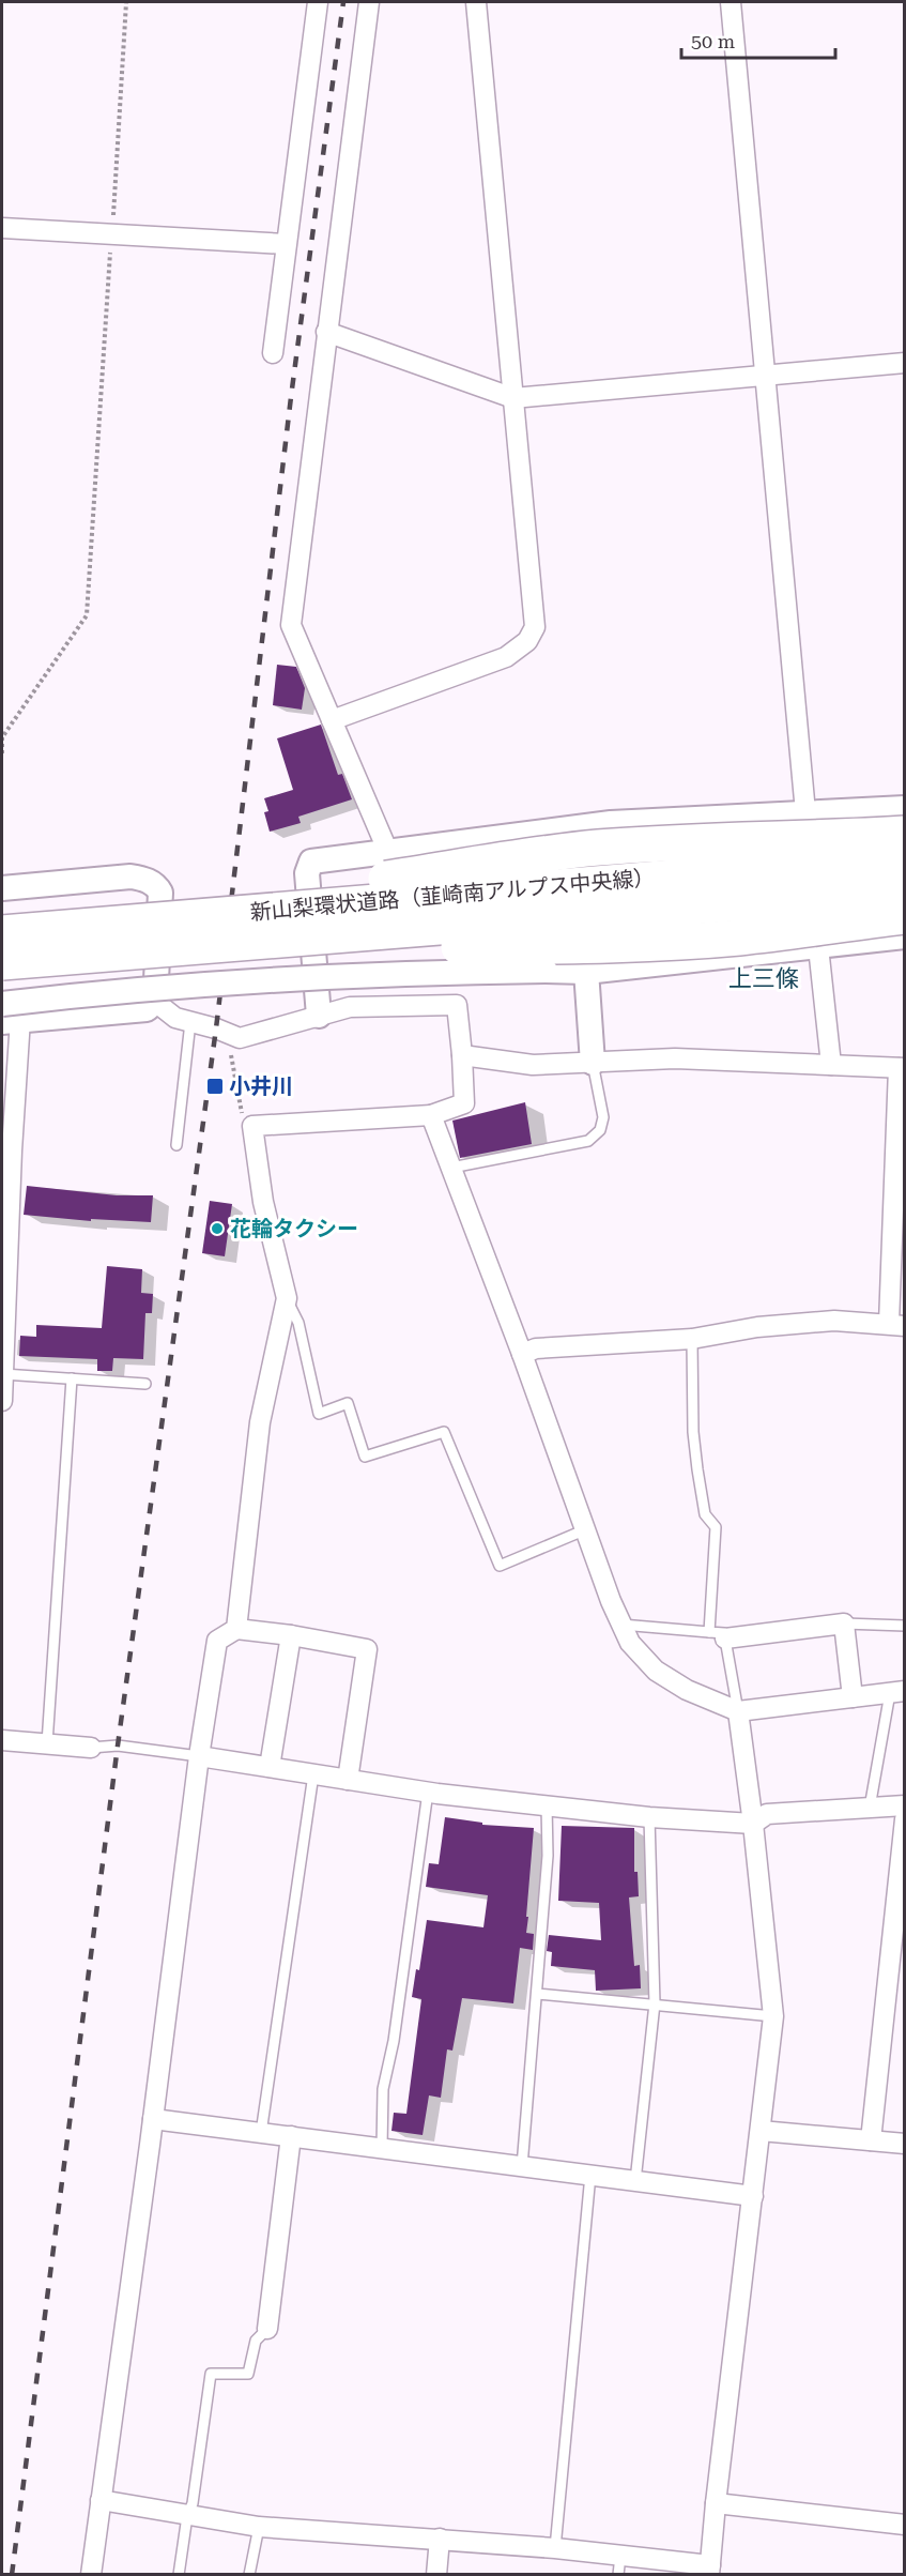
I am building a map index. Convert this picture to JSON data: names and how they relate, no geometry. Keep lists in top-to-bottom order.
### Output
{
  "streets": {
    "highway": ["新山梨環状道路（韮崎南アルプス中央線）"]
  },
  "districts": ["上三條"],
  "places": {
    "transit": ["小井川"],
    "other": ["花輪タクシー"]
  },
  "scale_bar": "50 m"
}
